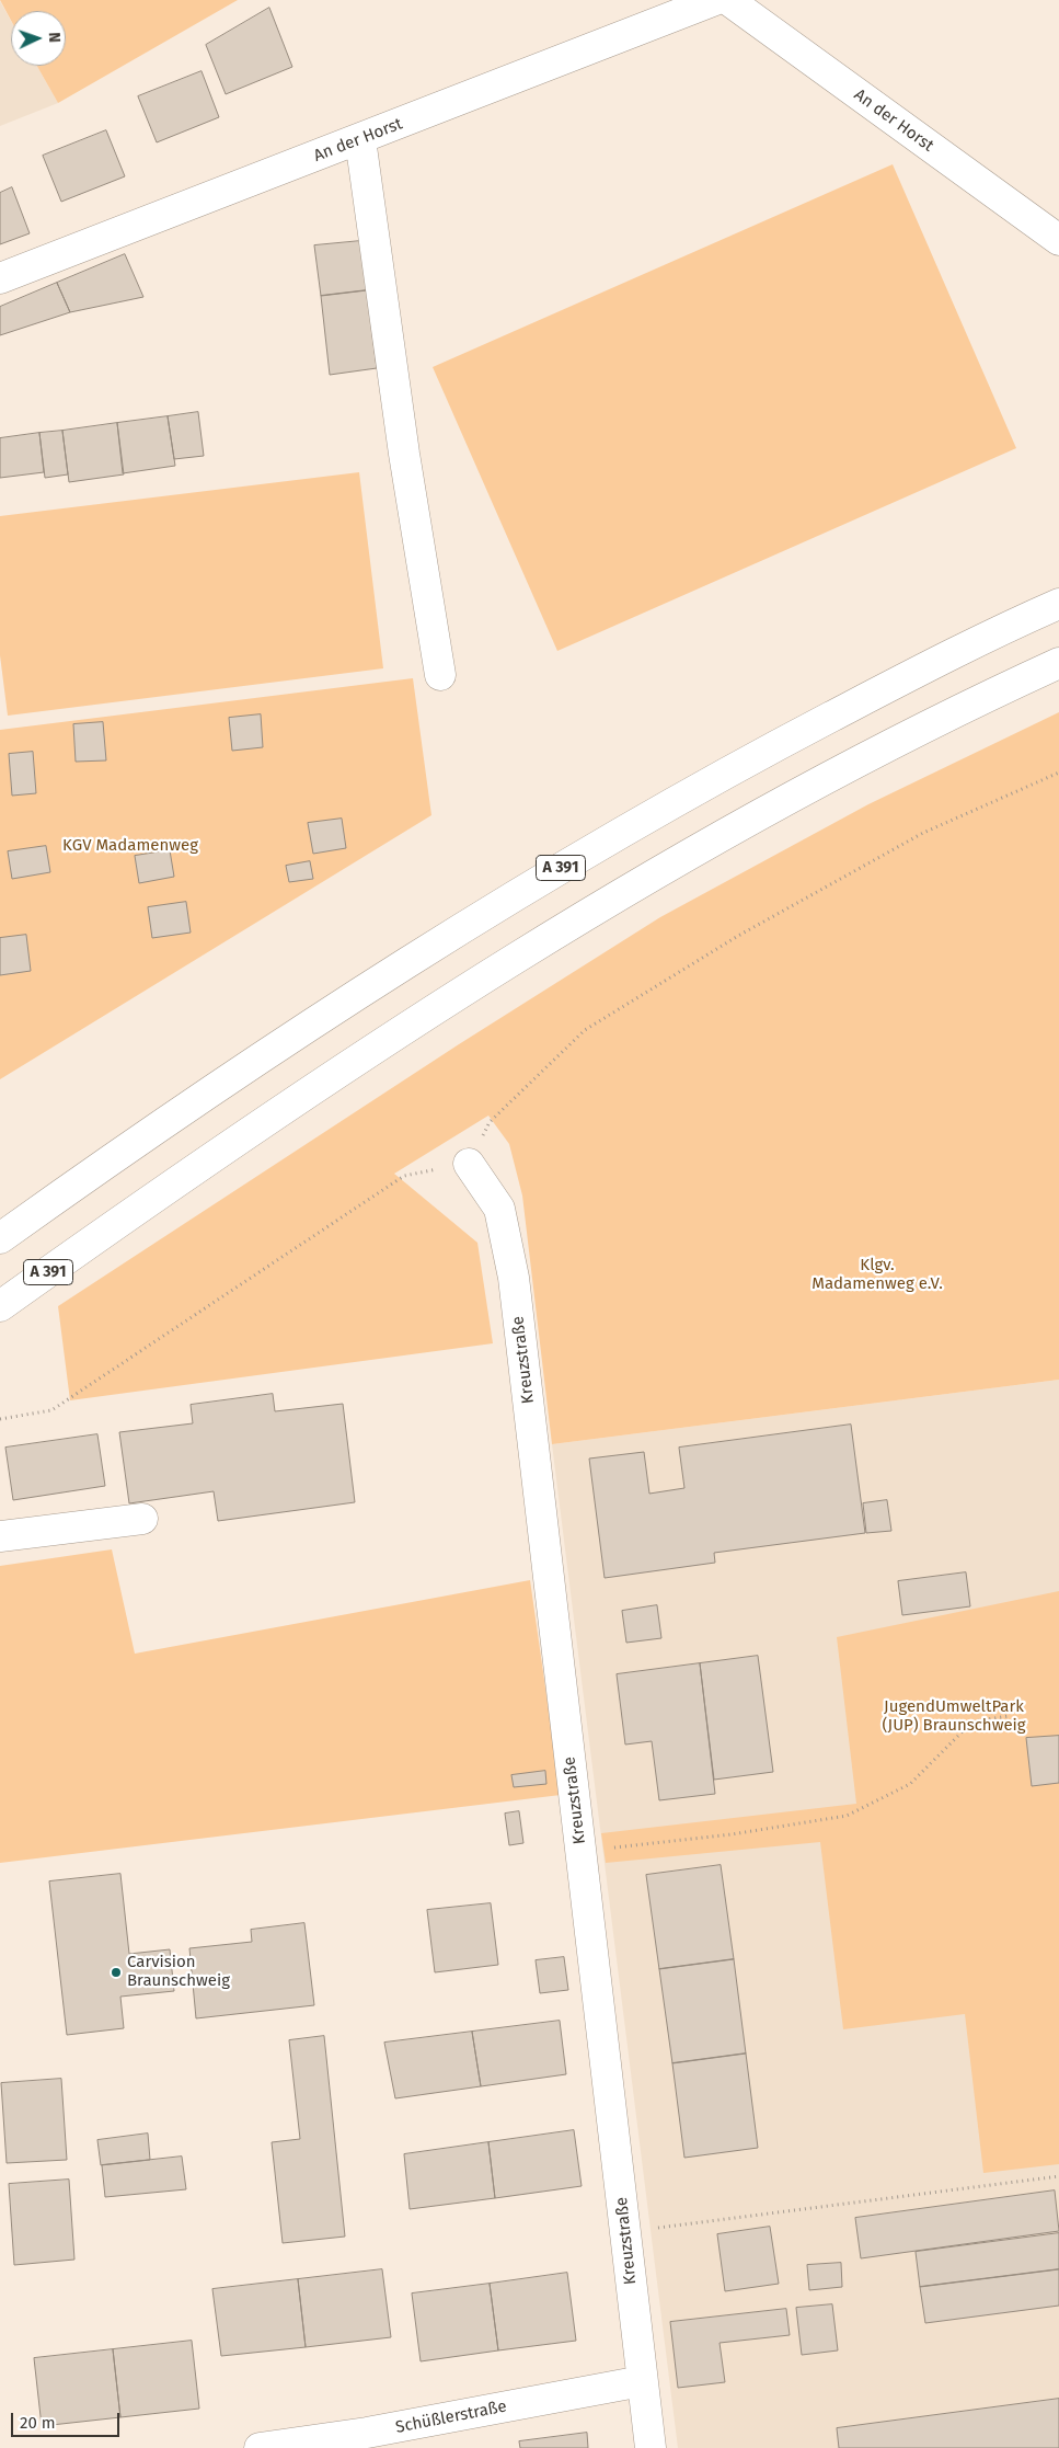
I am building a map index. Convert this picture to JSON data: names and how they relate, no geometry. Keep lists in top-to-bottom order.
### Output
{
  "streets": {
    "main road": [
      "An der Horst",
      "A 391",
      "Kreuzstraße",
      "Schüßlerstraße"
    ]
  },
  "crossings": [
    ["Kreuzstraße", "Schüßlerstraße"]
  ],
  "parks": ["KGV Madamenweg", "Klgv. Madamenweg e.V.", "JugendUmweltPark (JUP) Braunschweig"],
  "places": ["Carvision Braunschweig"],
  "scale_bar": "20 m",
  "north": "right"
}
